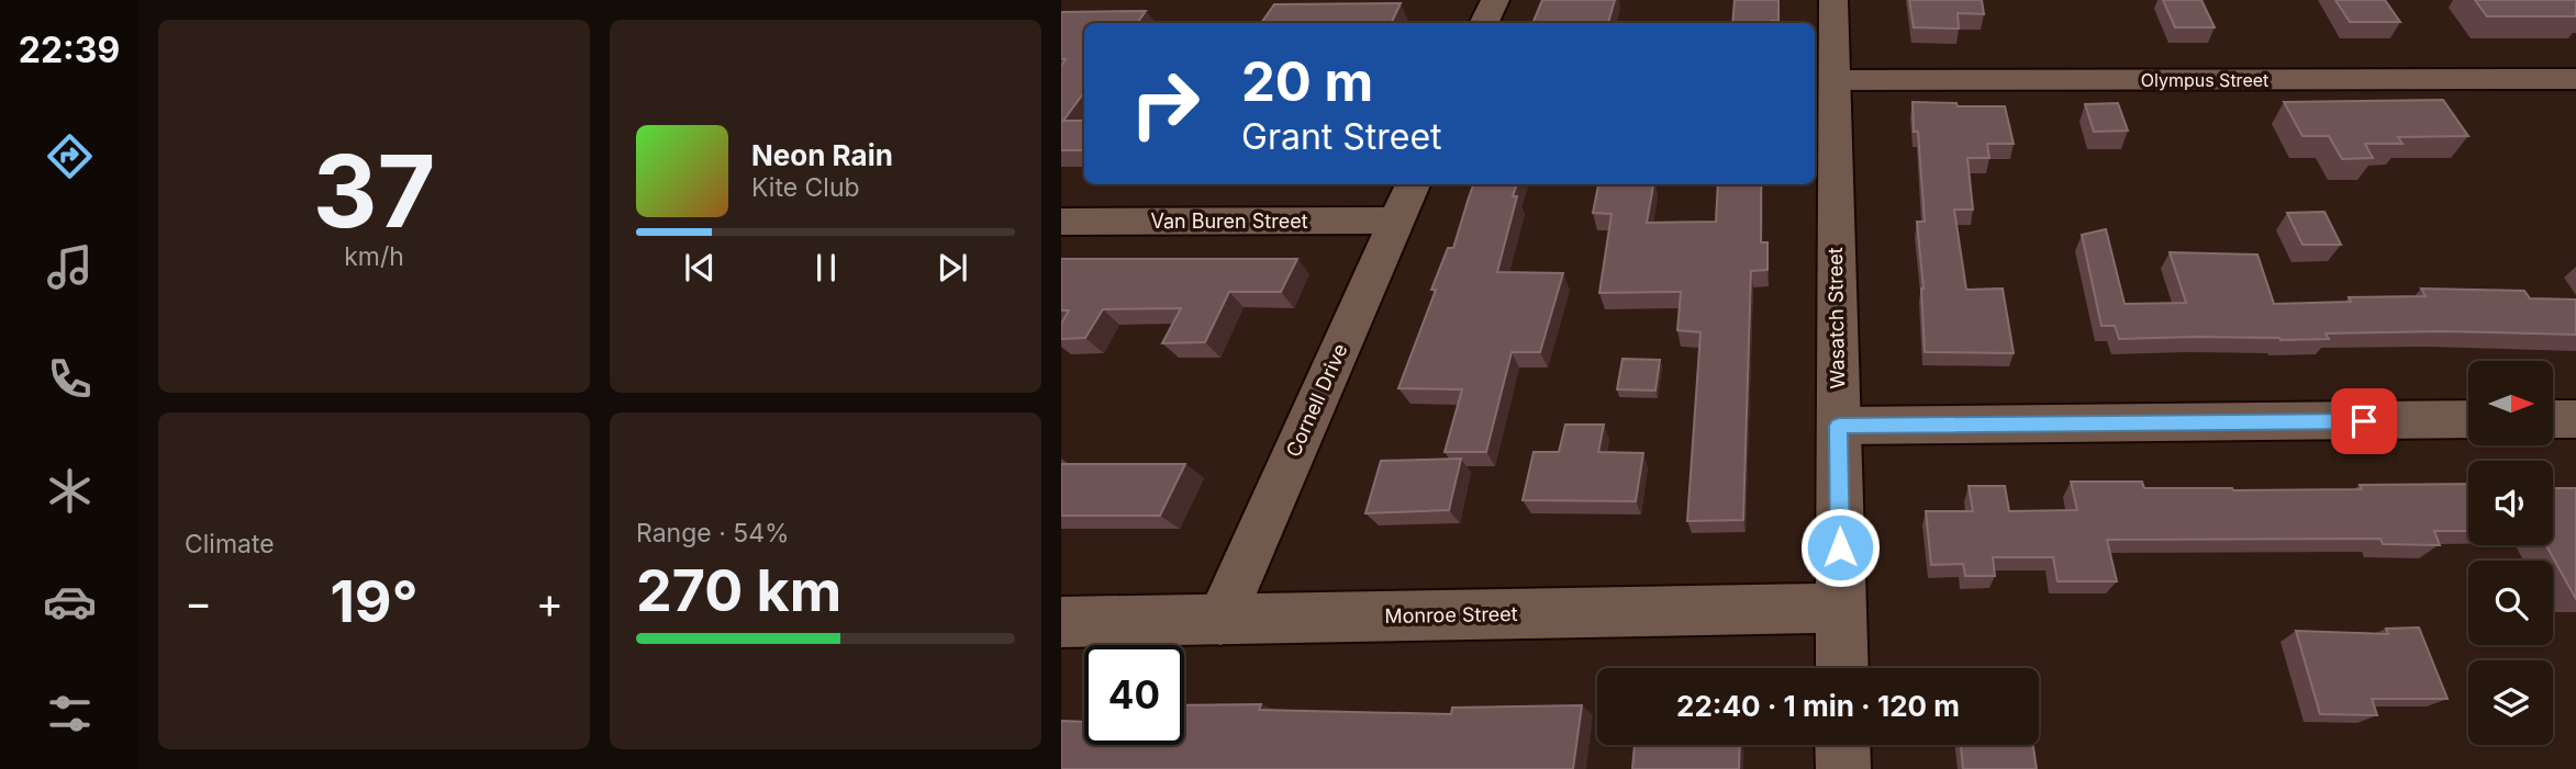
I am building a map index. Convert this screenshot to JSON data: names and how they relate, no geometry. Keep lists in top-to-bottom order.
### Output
{
  "streets": {
    "street": [
      "Olympus Street",
      "Van Buren Street",
      "Wasatch Street",
      "Cornell Drive",
      "Monroe Street"
    ]
  },
  "crossings": [
    ["Olympus Street", "Wasatch Street"],
    ["Van Buren Street", "Cornell Drive"],
    ["Wasatch Street", "Monroe Street"],
    ["Cornell Drive", "Monroe Street"]
  ],
  "north": "right",
  "page": {
    "tabs": "22:39",
    "tile": [
      ["37", "km/h"],
      "Climate",
      ["Range · 54%", "270 km"]
    ],
    "turn": ["20 m", "Grant Street"],
    "song": ["Neon Rain", "Kite Club"],
    "heat": ["−", "19°", "+"],
    "limit": "40",
    "trip": "22:40 · 1 min · 120 m"
  }
}
